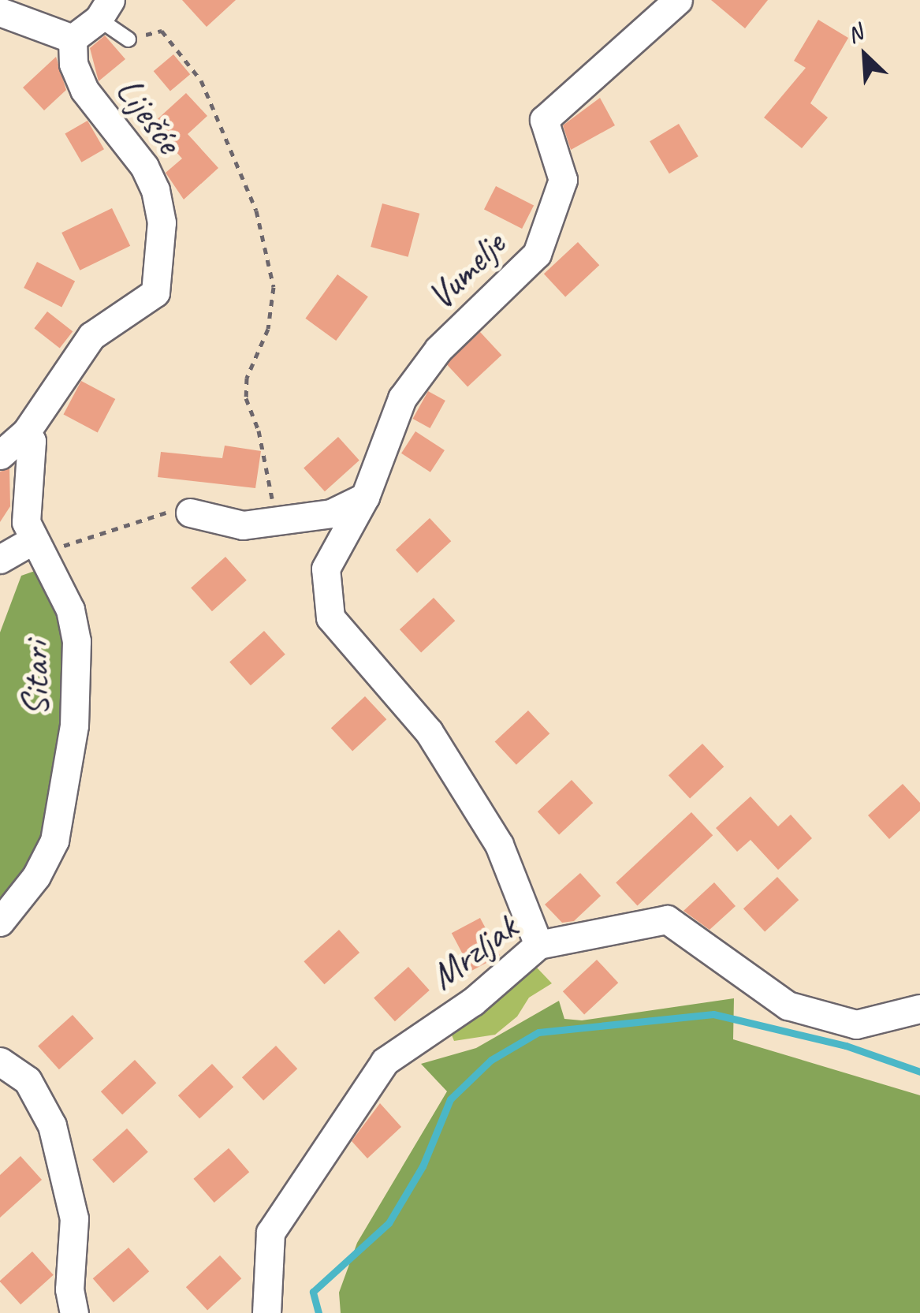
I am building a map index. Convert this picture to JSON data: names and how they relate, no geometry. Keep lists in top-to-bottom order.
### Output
{
  "streets": {
    "street": [
      "Liješće",
      "Vumelje",
      "Sitari",
      "Mrzljak"
    ]
  },
  "crossings": [
    ["Liješće", "Sitari"],
    ["Vumelje", "Mrzljak"]
  ],
  "north": "top left"
}
